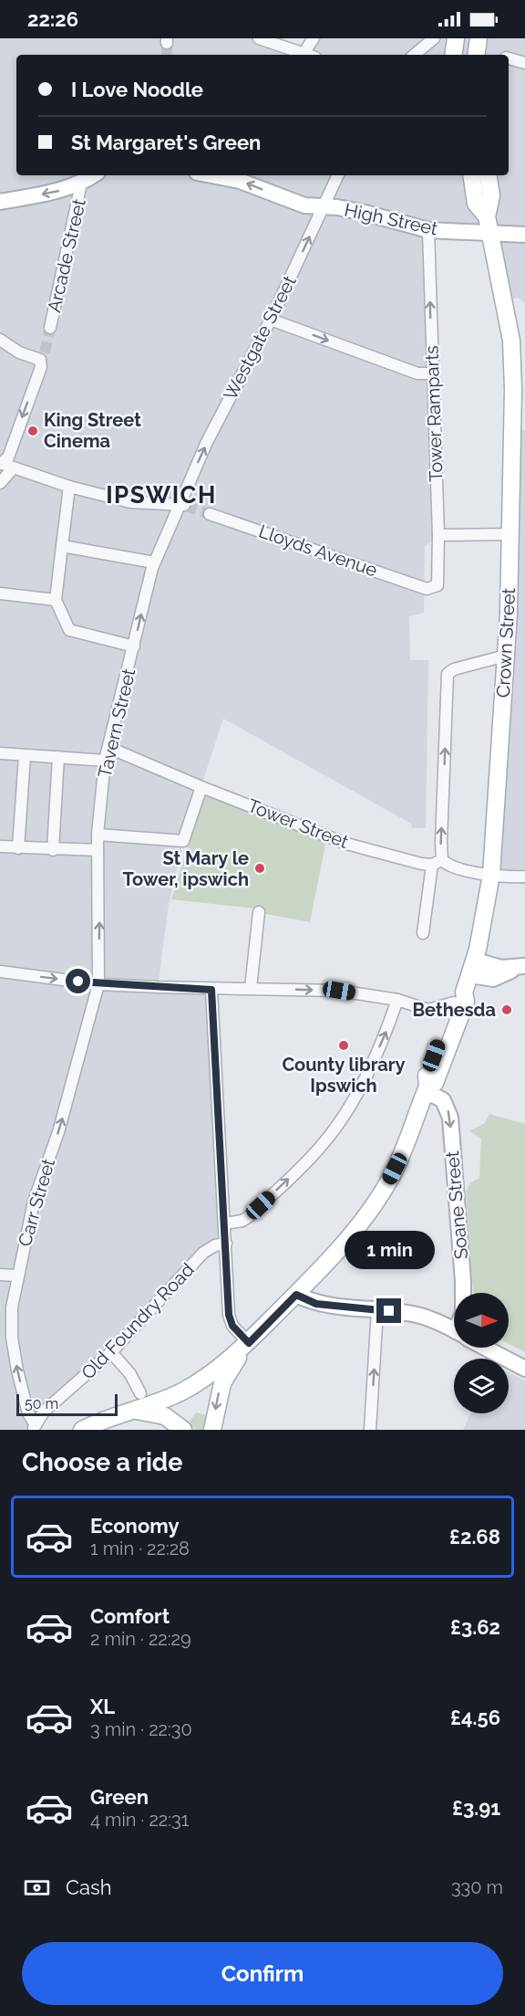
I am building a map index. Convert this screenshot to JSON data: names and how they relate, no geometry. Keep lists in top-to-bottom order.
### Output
{
  "streets": {
    "main road": ["Crown Street"],
    "street": [
      "High Street",
      "Arcade Street",
      "Westgate Street",
      "Tower Ramparts",
      "Lloyds Avenue",
      "Tavern Street",
      "Tower Street",
      "Carr Street",
      "Soane Street",
      "Old Foundry Road"
    ]
  },
  "crossings": [
    ["High Street", "Westgate Street"],
    ["High Street", "Tower Ramparts"],
    ["High Street", "Crown Street"],
    ["Westgate Street", "Tavern Street"],
    ["Tower Ramparts", "Lloyds Avenue"],
    ["Crown Street", "Tower Street"],
    ["Crown Street", "Soane Street"],
    ["Tavern Street", "Tower Street"],
    ["Tavern Street", "Carr Street"],
    ["Carr Street", "Old Foundry Road"]
  ],
  "one_way": [
    "Westgate Street",
    "Tower Ramparts",
    "Tavern Street",
    "Carr Street",
    "Soane Street"
  ],
  "districts": ["IPSWICH"],
  "places": [
    "King Street Cinema",
    "St Mary le Tower, ipswich",
    "Bethesda",
    "County library Ipswich"
  ],
  "scale_bar": "50 m",
  "north": "right",
  "page": {
    "status": "22:26",
    "banner": ["I Love Noodle", "St Margaret's Green"],
    "bubble": "1 min",
    "scale": "50 m",
    "heading": "Choose a ride",
    "list": [
      {
        "name": "Economy",
        "note": "1 min · 22:28",
        "value": "£2.68"
      },
      {
        "name": "Comfort",
        "note": "2 min · 22:29",
        "value": "£3.62"
      },
      {
        "name": "XL",
        "note": "3 min · 22:30",
        "value": "£4.56"
      },
      {
        "name": "Green",
        "note": "4 min · 22:31",
        "value": "£3.91"
      }
    ],
    "pay": ["Cash", "330 m"],
    "buttons": "Confirm"
  }
}
